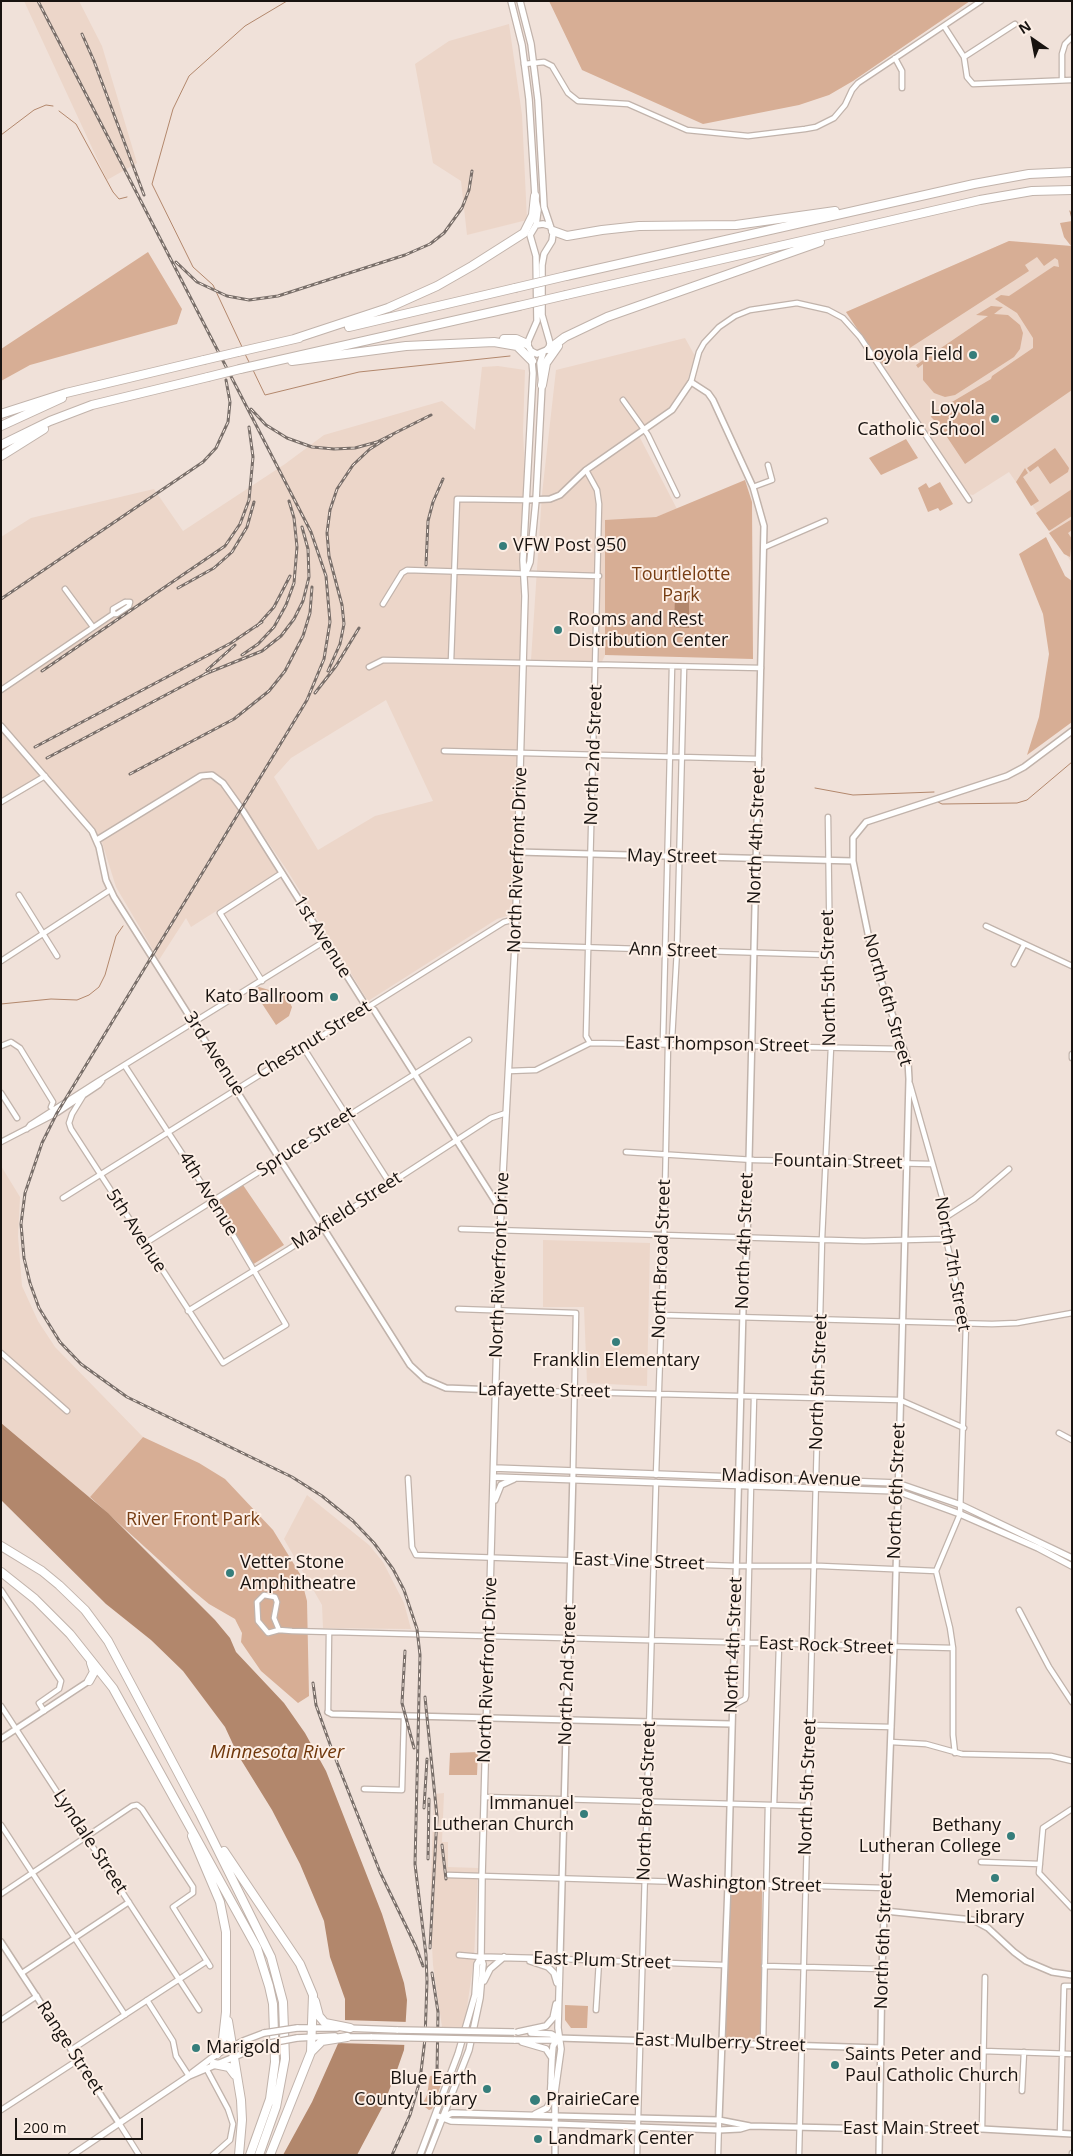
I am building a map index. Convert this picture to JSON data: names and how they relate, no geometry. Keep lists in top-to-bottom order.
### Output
{
  "streets": {
    "main road": [
      "North 2nd Street",
      "North Riverfront Drive",
      "Madison Avenue",
      "East Plum Street",
      "East Main Street"
    ],
    "street": [
      "North 4th Street",
      "May Street",
      "1st Avenue",
      "Ann Street",
      "North 5th Street",
      "North 6th Street",
      "Chestnut Street",
      "East Thompson Street",
      "3rd Avenue",
      "Spruce Street",
      "Fountain Street",
      "4th Avenue",
      "Maxfield Street",
      "5th Avenue",
      "North Broad Street",
      "North 7th Street",
      "Lafayette Street",
      "East Vine Street",
      "East Rock Street",
      "Lyndale Street",
      "Washington Street",
      "East Mulberry Street",
      "Range Street"
    ]
  },
  "crossings": [
    ["North 2nd Street", "May Street"],
    ["North 2nd Street", "North Riverfront Drive"],
    ["North 2nd Street", "Ann Street"],
    ["North 2nd Street", "East Thompson Street"],
    ["North 2nd Street", "Lafayette Street"],
    ["North 2nd Street", "Madison Avenue"],
    ["North 2nd Street", "East Vine Street"],
    ["North 2nd Street", "East Rock Street"],
    ["North 2nd Street", "Washington Street"],
    ["North 2nd Street", "East Plum Street"],
    ["North 2nd Street", "East Mulberry Street"],
    ["North 2nd Street", "East Main Street"],
    ["North 4th Street", "May Street"],
    ["North 4th Street", "Ann Street"],
    ["North 4th Street", "East Thompson Street"],
    ["North 4th Street", "Fountain Street"],
    ["North 4th Street", "Lafayette Street"],
    ["North 4th Street", "Madison Avenue"],
    ["North 4th Street", "East Vine Street"],
    ["North 4th Street", "East Rock Street"],
    ["North 4th Street", "Washington Street"],
    ["North 4th Street", "East Plum Street"],
    ["North 4th Street", "East Mulberry Street"],
    ["North 4th Street", "East Main Street"],
    ["May Street", "North Riverfront Drive"],
    ["May Street", "North 5th Street"],
    ["May Street", "North 6th Street"],
    ["May Street", "North Broad Street"],
    ["North Riverfront Drive", "1st Avenue"],
    ["North Riverfront Drive", "Ann Street"],
    ["North Riverfront Drive", "Chestnut Street"],
    ["North Riverfront Drive", "Maxfield Street"],
    ["North Riverfront Drive", "Lafayette Street"],
    ["North Riverfront Drive", "Madison Avenue"],
    ["North Riverfront Drive", "East Vine Street"],
    ["North Riverfront Drive", "East Rock Street"],
    ["North Riverfront Drive", "Washington Street"],
    ["North Riverfront Drive", "East Plum Street"],
    ["1st Avenue", "Chestnut Street"],
    ["1st Avenue", "3rd Avenue"],
    ["1st Avenue", "Spruce Street"],
    ["1st Avenue", "Maxfield Street"],
    ["Ann Street", "North 5th Street"],
    ["Ann Street", "North Broad Street"],
    ["North 5th Street", "East Thompson Street"],
    ["North 5th Street", "Fountain Street"],
    ["North 5th Street", "Lafayette Street"],
    ["North 5th Street", "Madison Avenue"],
    ["North 5th Street", "East Vine Street"],
    ["North 5th Street", "East Rock Street"],
    ["North 5th Street", "Washington Street"],
    ["North 5th Street", "East Mulberry Street"],
    ["North 5th Street", "East Main Street"],
    ["North 6th Street", "East Thompson Street"],
    ["North 6th Street", "Fountain Street"],
    ["North 6th Street", "North 7th Street"],
    ["North 6th Street", "Lafayette Street"],
    ["North 6th Street", "Madison Avenue"],
    ["North 6th Street", "East Vine Street"],
    ["North 6th Street", "East Rock Street"],
    ["North 6th Street", "Washington Street"],
    ["North 6th Street", "East Mulberry Street"],
    ["North 6th Street", "East Main Street"],
    ["Chestnut Street", "3rd Avenue"],
    ["Chestnut Street", "4th Avenue"],
    ["Chestnut Street", "5th Avenue"],
    ["East Thompson Street", "North Broad Street"],
    ["3rd Avenue", "Spruce Street"],
    ["3rd Avenue", "Maxfield Street"],
    ["3rd Avenue", "Lafayette Street"],
    ["Spruce Street", "4th Avenue"],
    ["Spruce Street", "5th Avenue"],
    ["Fountain Street", "North Broad Street"],
    ["Fountain Street", "North 7th Street"],
    ["4th Avenue", "Maxfield Street"],
    ["4th Avenue", "5th Avenue"],
    ["Maxfield Street", "5th Avenue"],
    ["North Broad Street", "Lafayette Street"],
    ["North Broad Street", "Madison Avenue"],
    ["North Broad Street", "East Vine Street"],
    ["North Broad Street", "East Rock Street"],
    ["North Broad Street", "Washington Street"],
    ["North Broad Street", "East Plum Street"],
    ["North Broad Street", "East Mulberry Street"],
    ["North Broad Street", "East Main Street"],
    ["North 7th Street", "Madison Avenue"],
    ["North 7th Street", "East Vine Street"]
  ],
  "water": ["Minnesota River"],
  "parks": ["Tourtlelotte Park", "River Front Park"],
  "places": [
    "Loyola Field",
    "Loyola Catholic School",
    "VFW Post 950",
    "Rooms and Rest Distribution Center",
    "Kato Ballroom",
    "Franklin Elementary",
    "Vetter Stone Amphitheatre",
    "Immanuel Lutheran Church",
    "Bethany Lutheran College",
    "Memorial Library",
    "Marigold",
    "Saints Peter and Paul Catholic Church",
    "Blue Earth County Library",
    "PrairieCare",
    "Landmark Center"
  ],
  "scale_bar": "200 m",
  "north": "top left"
}
